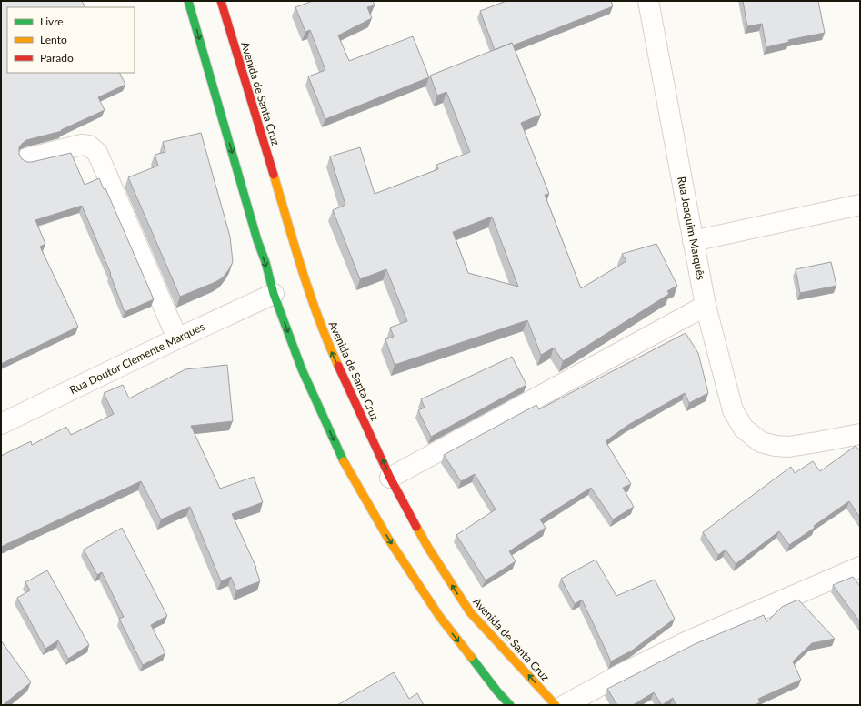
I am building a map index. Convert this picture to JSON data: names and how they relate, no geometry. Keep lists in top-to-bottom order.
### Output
{
  "streets": {
    "main road": ["Avenida de Santa Cruz"],
    "street": ["Rua Joaquim Marquês", "Rua Doutor Clemente Marques"]
  },
  "legend": ["Livre", "Lento", "Parado"]
}
